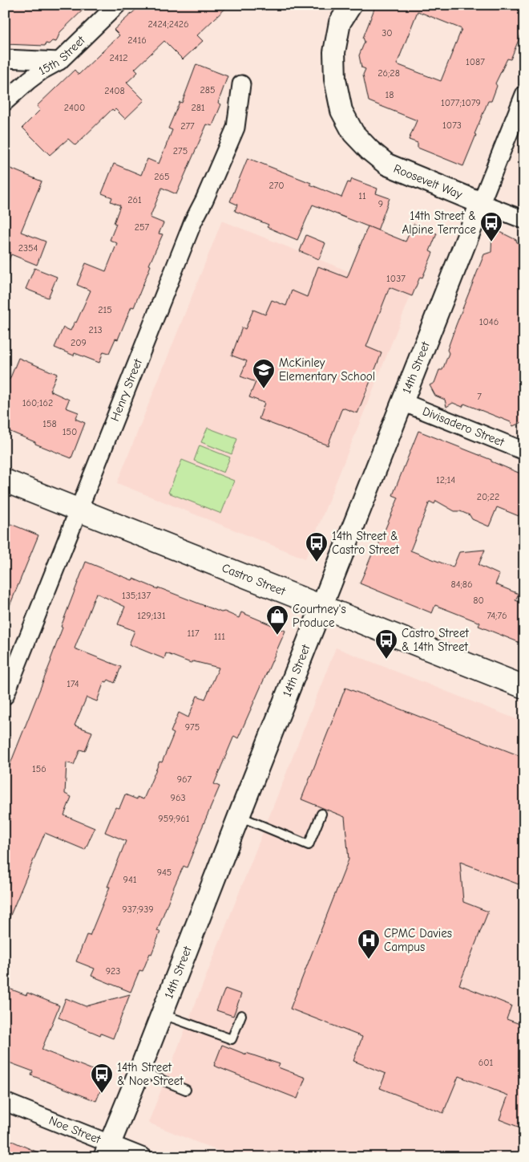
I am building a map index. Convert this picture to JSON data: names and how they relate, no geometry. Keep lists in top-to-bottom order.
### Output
{
  "streets": {
    "main road": ["Castro Street"],
    "street": [
      "15th Street",
      "Roosevelt Way",
      "14th Street",
      "Henry Street",
      "Divisadero Street",
      "Noe Street"
    ]
  },
  "crossings": [
    ["Roosevelt Way", "14th Street"],
    ["14th Street", "Divisadero Street"],
    ["14th Street", "Castro Street"],
    ["14th Street", "Noe Street"],
    ["Henry Street", "Castro Street"]
  ],
  "places": {
    "bus stop": [
      "14th Street & Alpine Terrace",
      "14th Street & Castro Street",
      "Castro Street & 14th Street",
      "14th Street & Noe Street"
    ],
    "school or university": ["McKinley Elementary School"],
    "shop": ["Courtney's Produce"],
    "hospital": ["CPMC Davies Campus"]
  },
  "house_numbers": [
    "2424;2426",
    "30",
    "2416",
    "2412",
    "1087",
    "26;28",
    "285",
    "2408",
    "18",
    "1077;1079",
    "2400",
    "281",
    "1073",
    "277",
    "275",
    "265",
    "270",
    "11",
    "261",
    "9",
    "257",
    "2354",
    "1037",
    "215",
    "1046",
    "213",
    "209",
    "7",
    "160;162",
    "158",
    "150",
    "12;14",
    "20;22",
    "84;86",
    "135;137",
    "80",
    "129;131",
    "74;76",
    "117",
    "111",
    "174",
    "975",
    "156",
    "967",
    "963",
    "959;961",
    "945",
    "941",
    "937;939",
    "923",
    "601"
  ]
}
